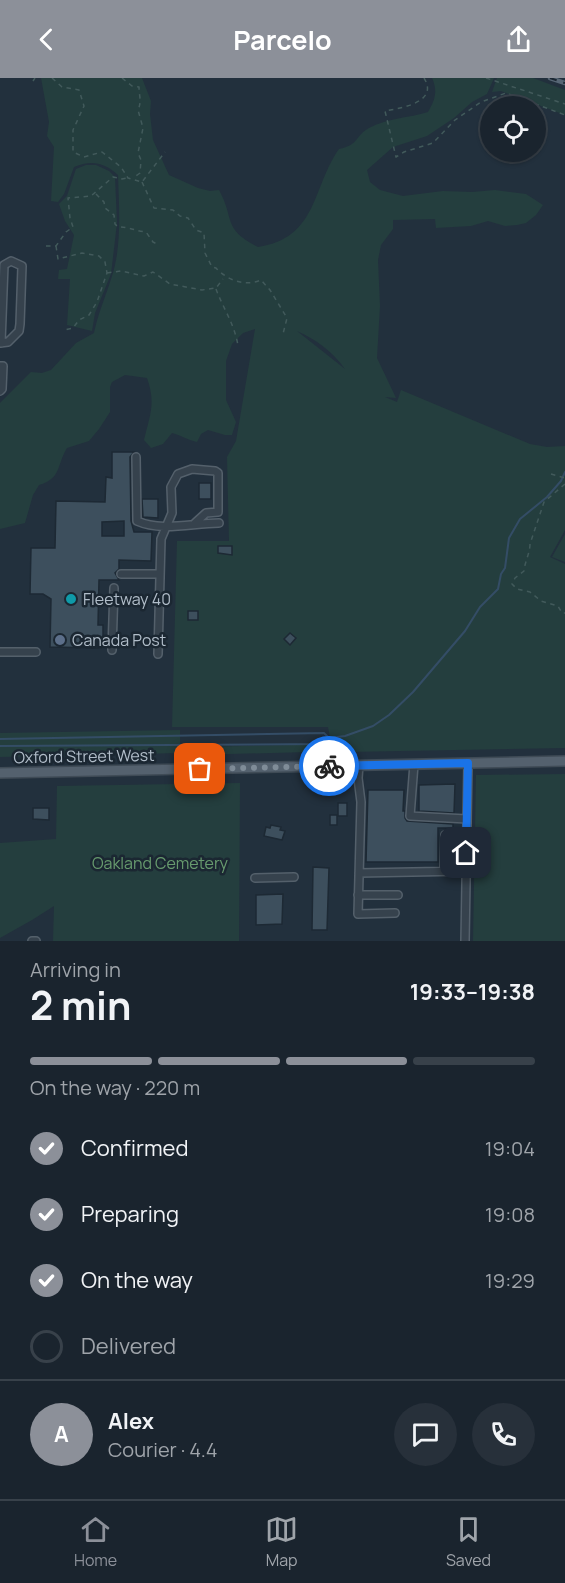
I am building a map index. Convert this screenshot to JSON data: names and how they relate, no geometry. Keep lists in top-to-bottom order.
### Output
{
  "streets": {
    "main road": ["Oxford Street West"]
  },
  "parks": ["Oakland Cemetery"],
  "places": ["Fleetway 40", "Canada Post"],
  "page": {
    "header": "Parcelo",
    "heading": ["2 min", "Arriving in", "19:33–19:38"],
    "panel": ["Alex", "Courier · 4.4"],
    "bar": "On the way · 220 m",
    "list": [
      ["Confirmed", "19:04"],
      ["Preparing", "19:08"],
      ["On the way", "19:29"],
      "Delivered"
    ],
    "round": "A",
    "tabs": ["Home", "Map", "Saved"]
  }
}
